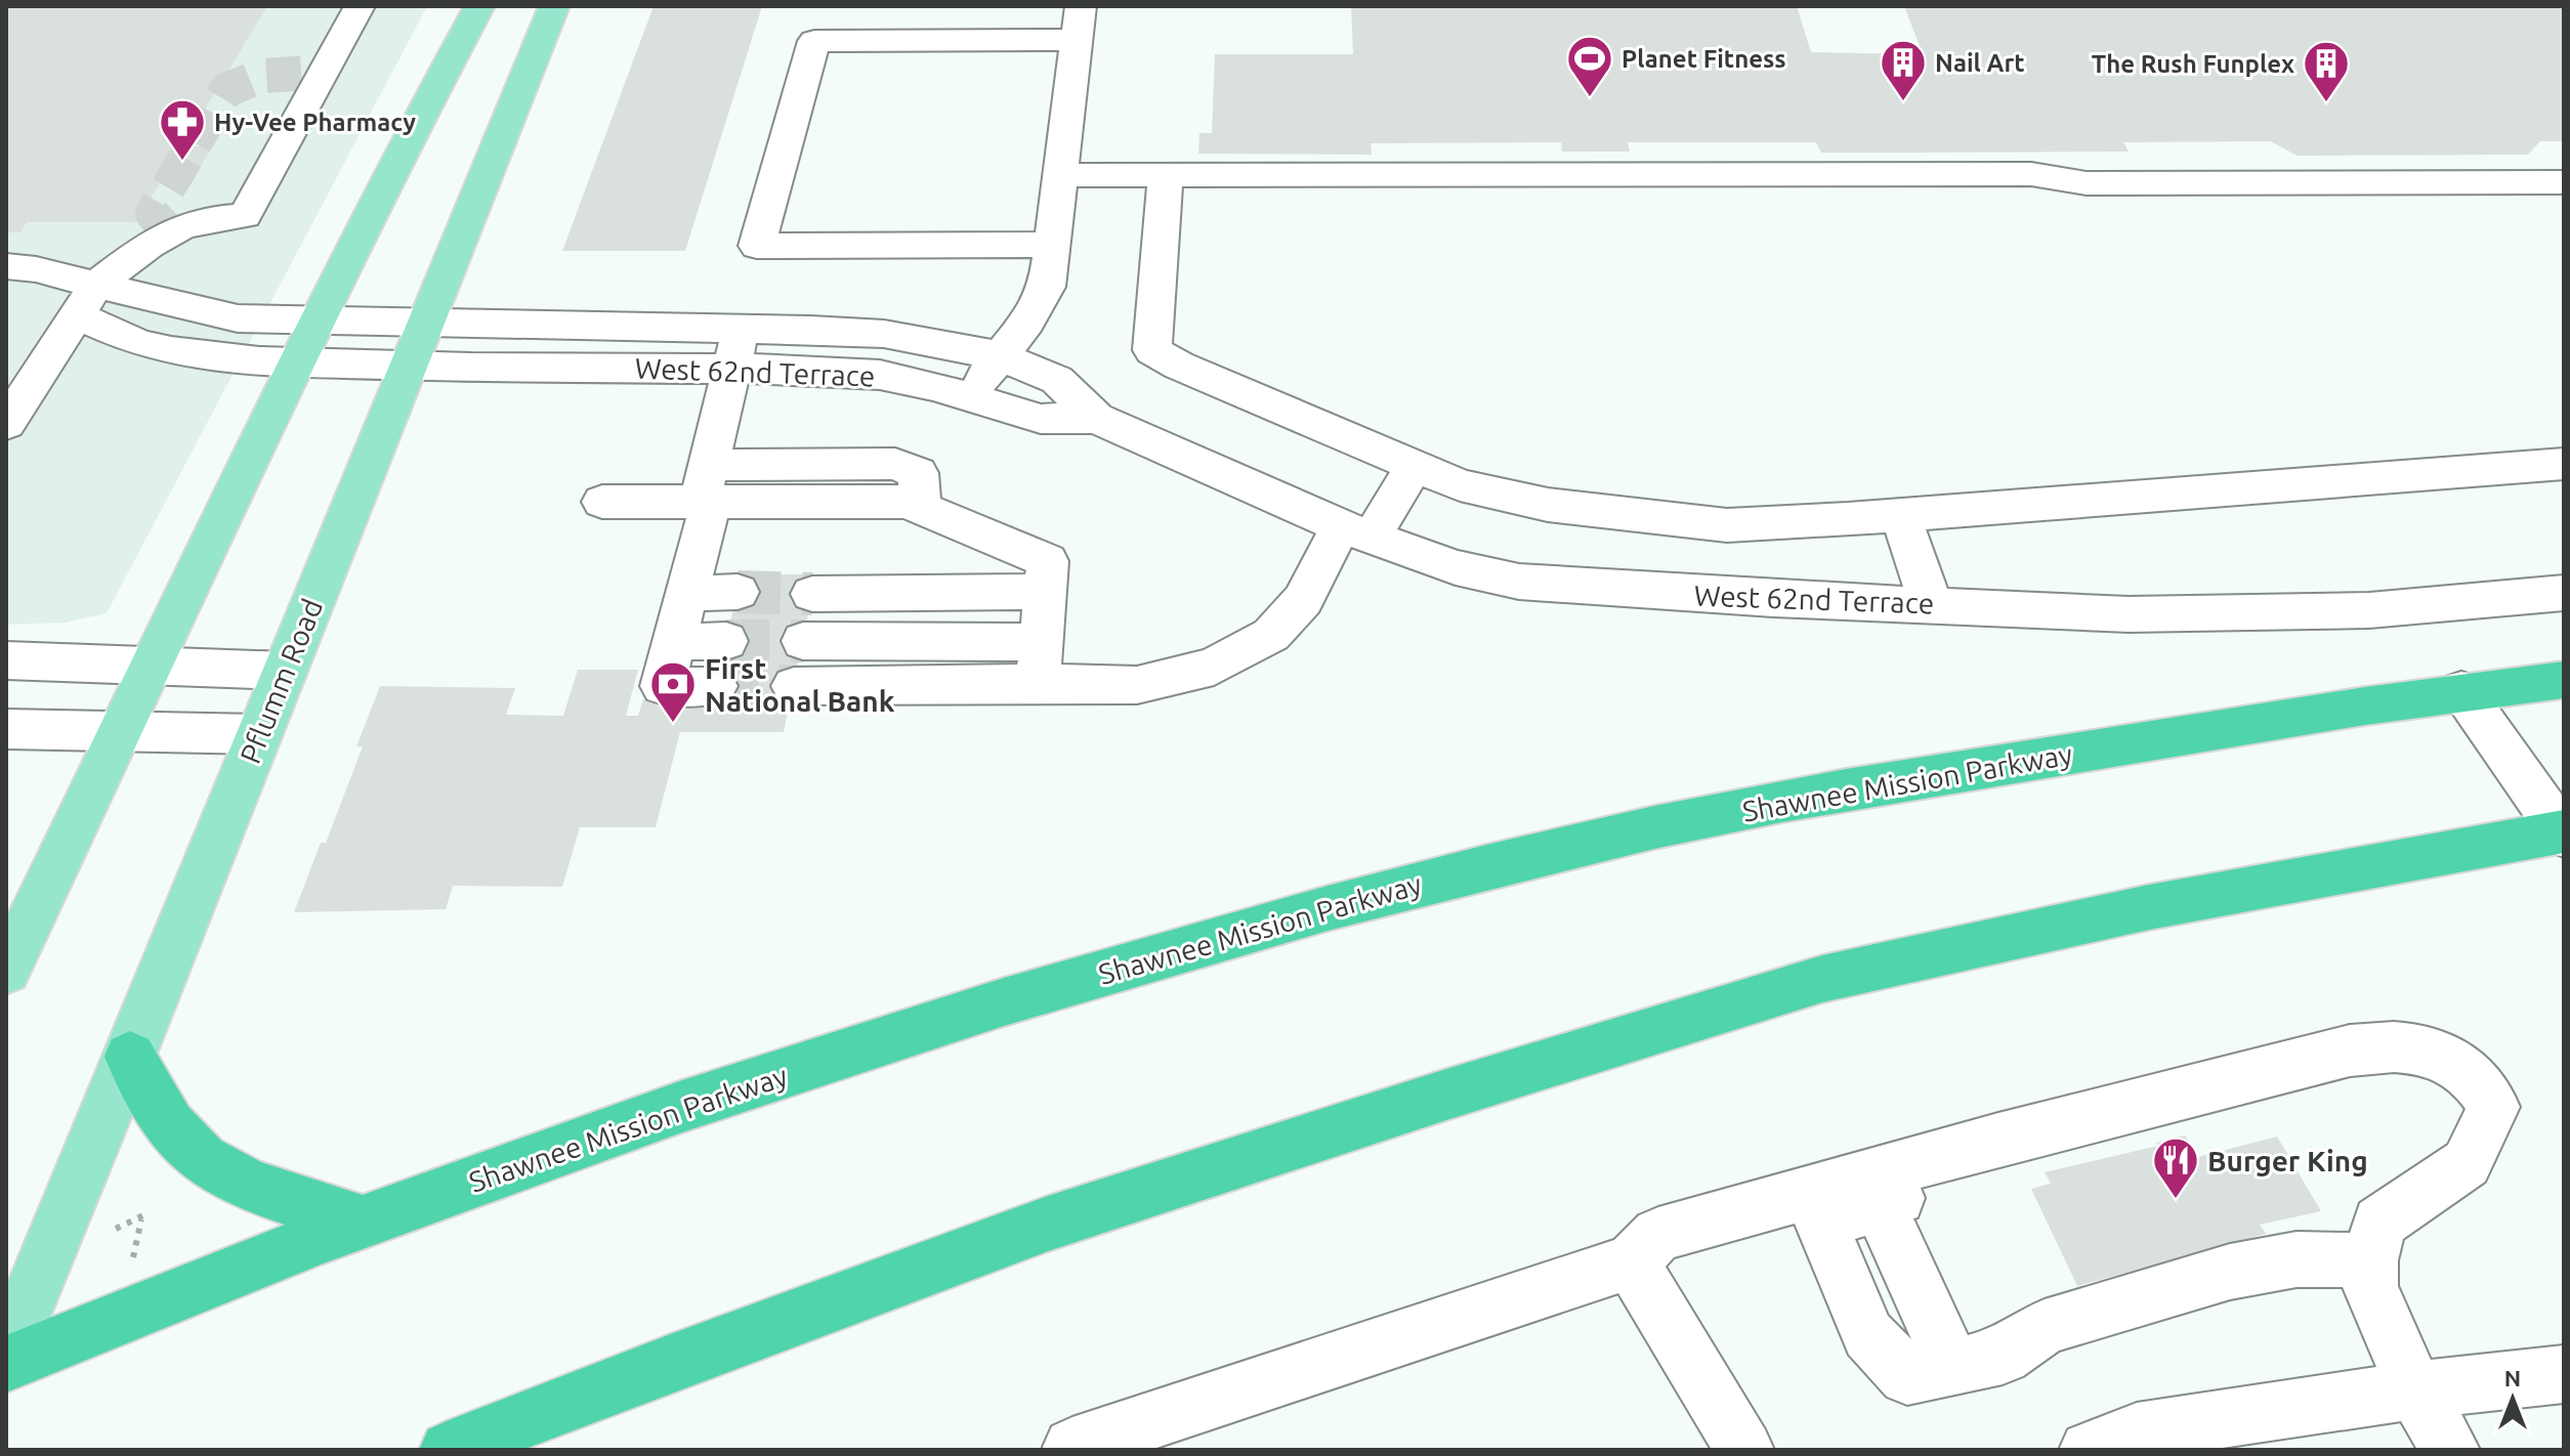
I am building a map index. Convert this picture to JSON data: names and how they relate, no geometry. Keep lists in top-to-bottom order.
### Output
{
  "streets": {
    "highway": ["Shawnee Mission Parkway"],
    "main road": ["Pflumm Road"],
    "street": ["West 62nd Terrace"]
  },
  "crossings": [
    ["West 62nd Terrace", "Pflumm Road"]
  ],
  "places": {
    "sports": ["Planet Fitness"],
    "building": ["Nail Art", "The Rush Funplex"],
    "pharmacy": ["Hy-Vee Pharmacy"],
    "bank": ["First National Bank"],
    "restaurant": ["Burger King"]
  },
  "north": "top"
}
